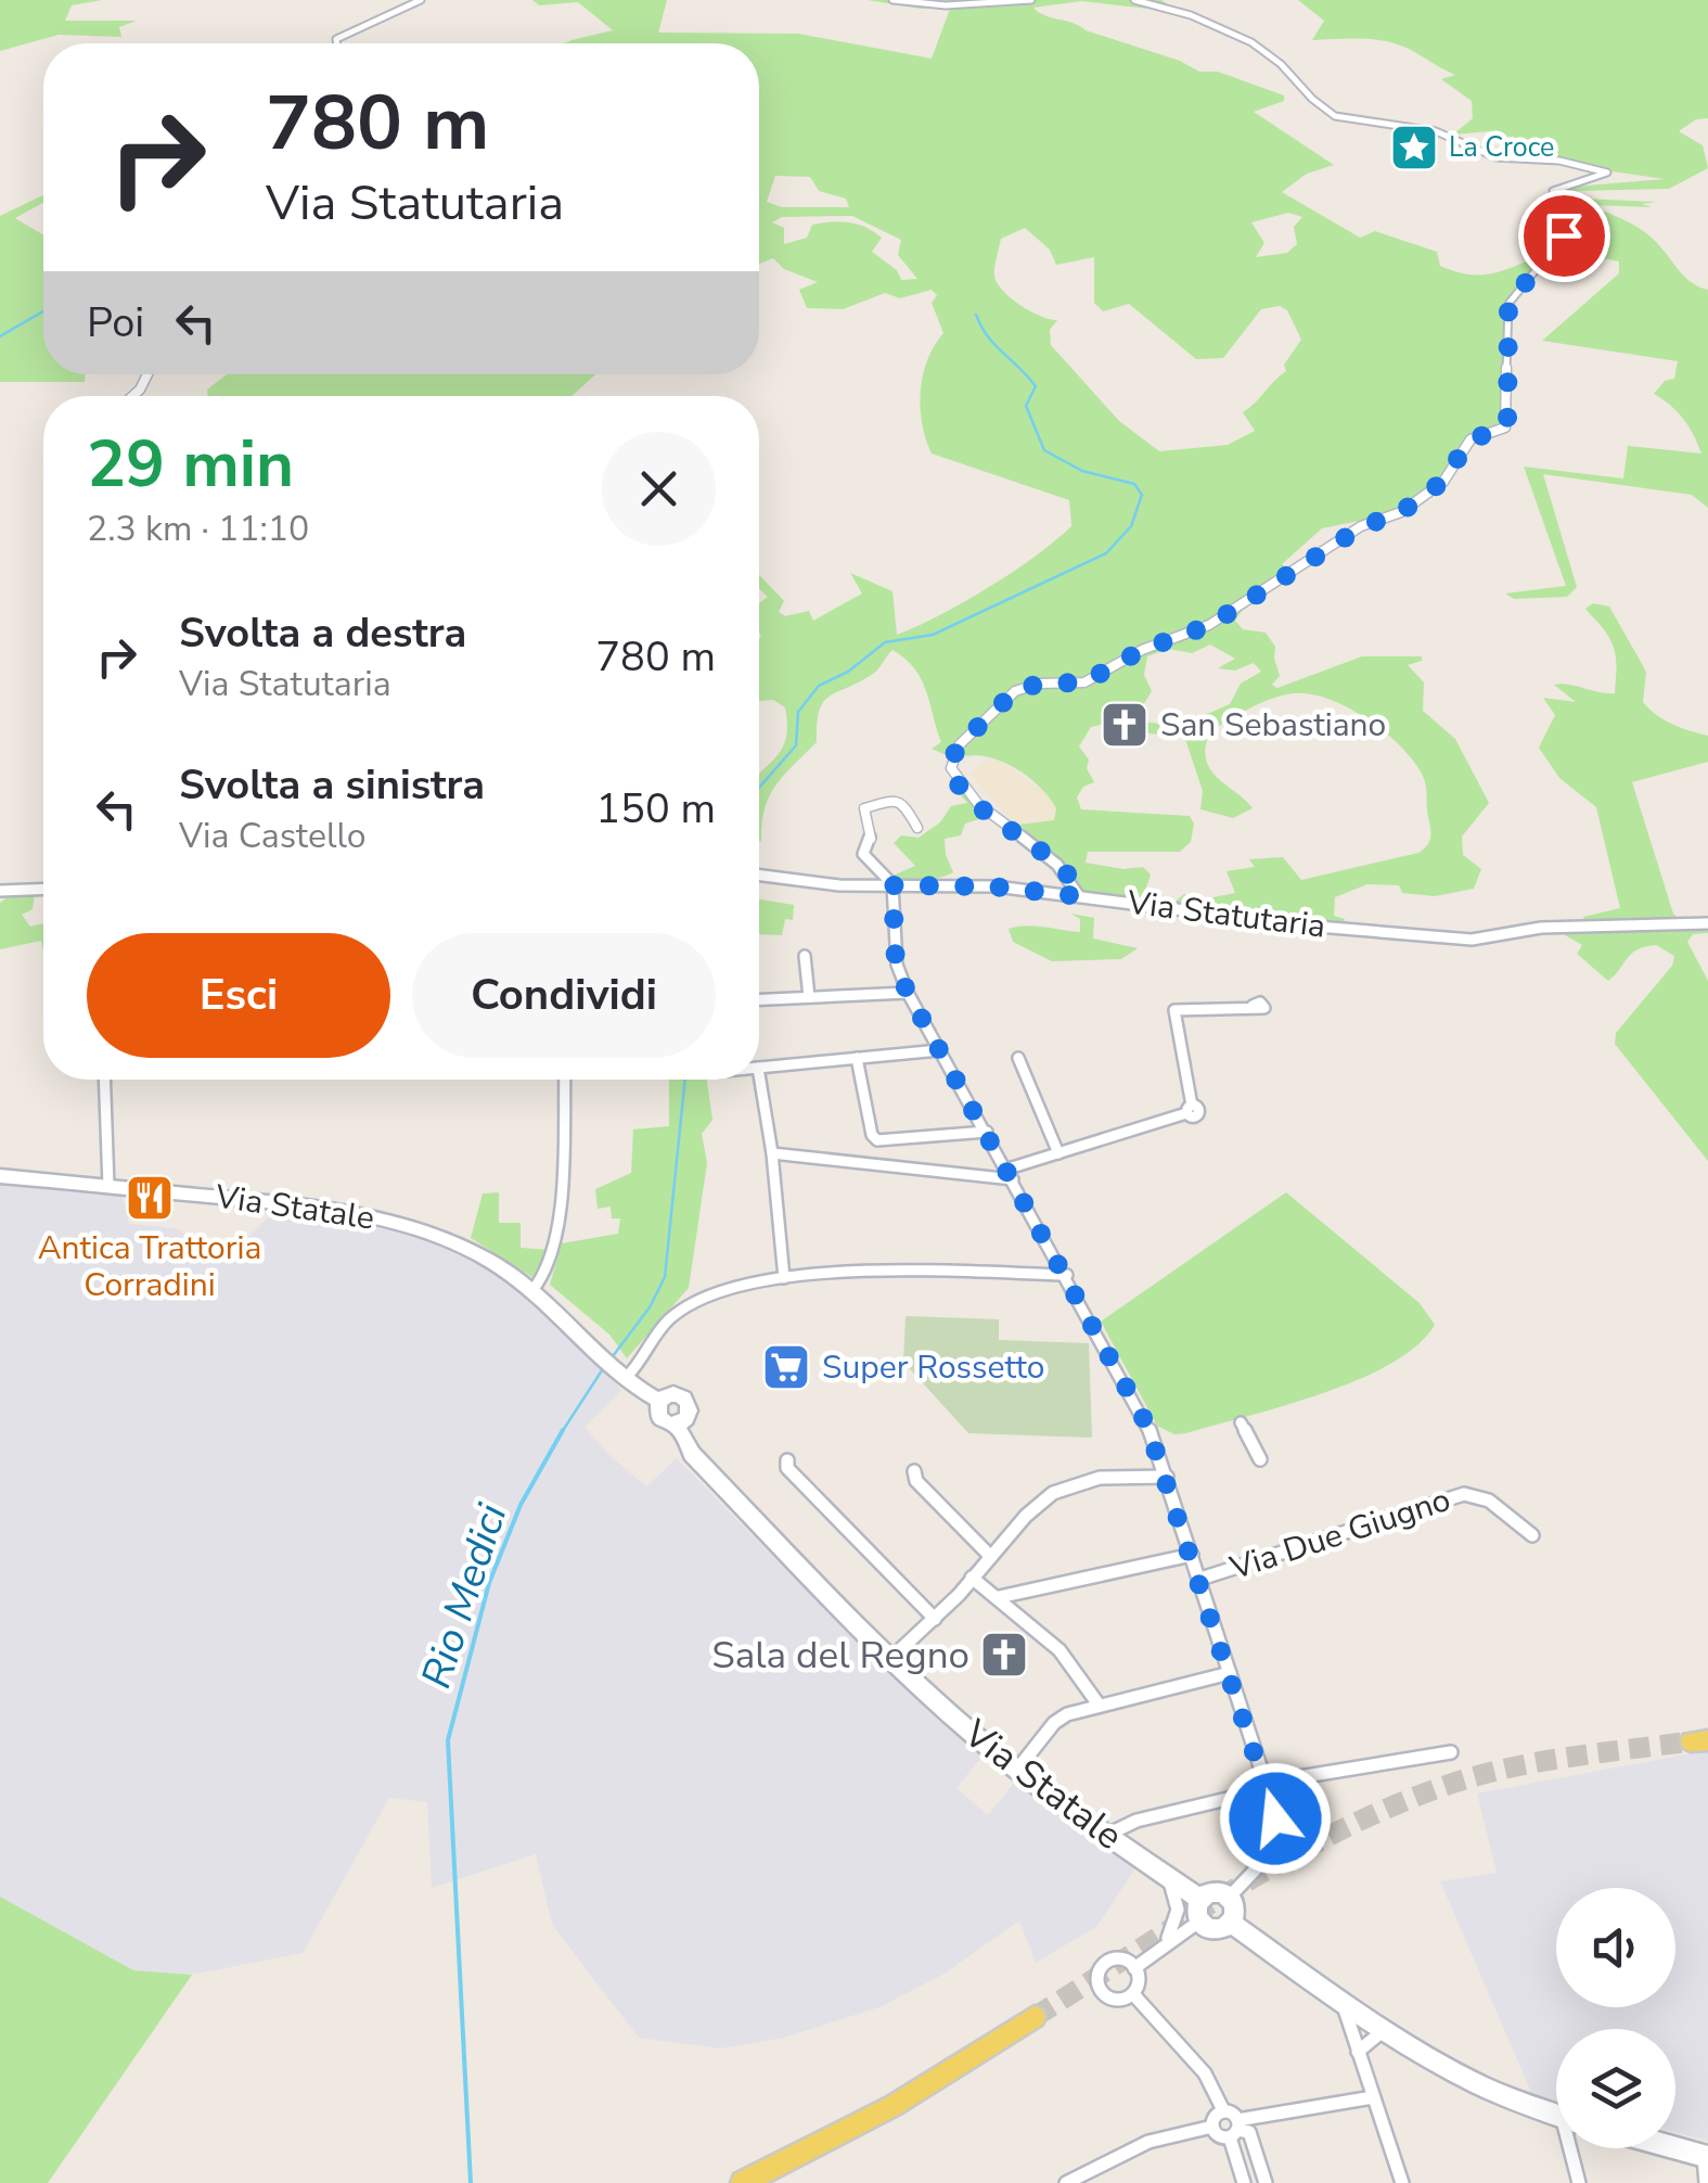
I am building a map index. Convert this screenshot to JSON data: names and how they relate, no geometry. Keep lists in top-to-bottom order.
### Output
{
  "streets": {
    "main road": ["Via Statale"],
    "street": ["Via Statutaria", "Via Due Giugno"]
  },
  "water": ["Rio Medici"],
  "places": {
    "place": ["La Croce"],
    "church": ["San Sebastiano", "Sala del Regno"],
    "restaurant": ["Antica Trattoria Corradini"],
    "supermarket": ["Super Rossetto"]
  },
  "page": {
    "turn": ["780 m", "Via Statutaria"],
    "then": "Poi",
    "heading": ["29 min", "2.3 km · 11:10"],
    "list": [
      {
        "name": "Svolta a destra",
        "note": "Via Statutaria",
        "value": "780 m"
      },
      {
        "name": "Svolta a sinistra",
        "note": "Via Castello",
        "value": "150 m"
      }
    ],
    "buttons": ["Esci", "Condividi"]
  }
}
